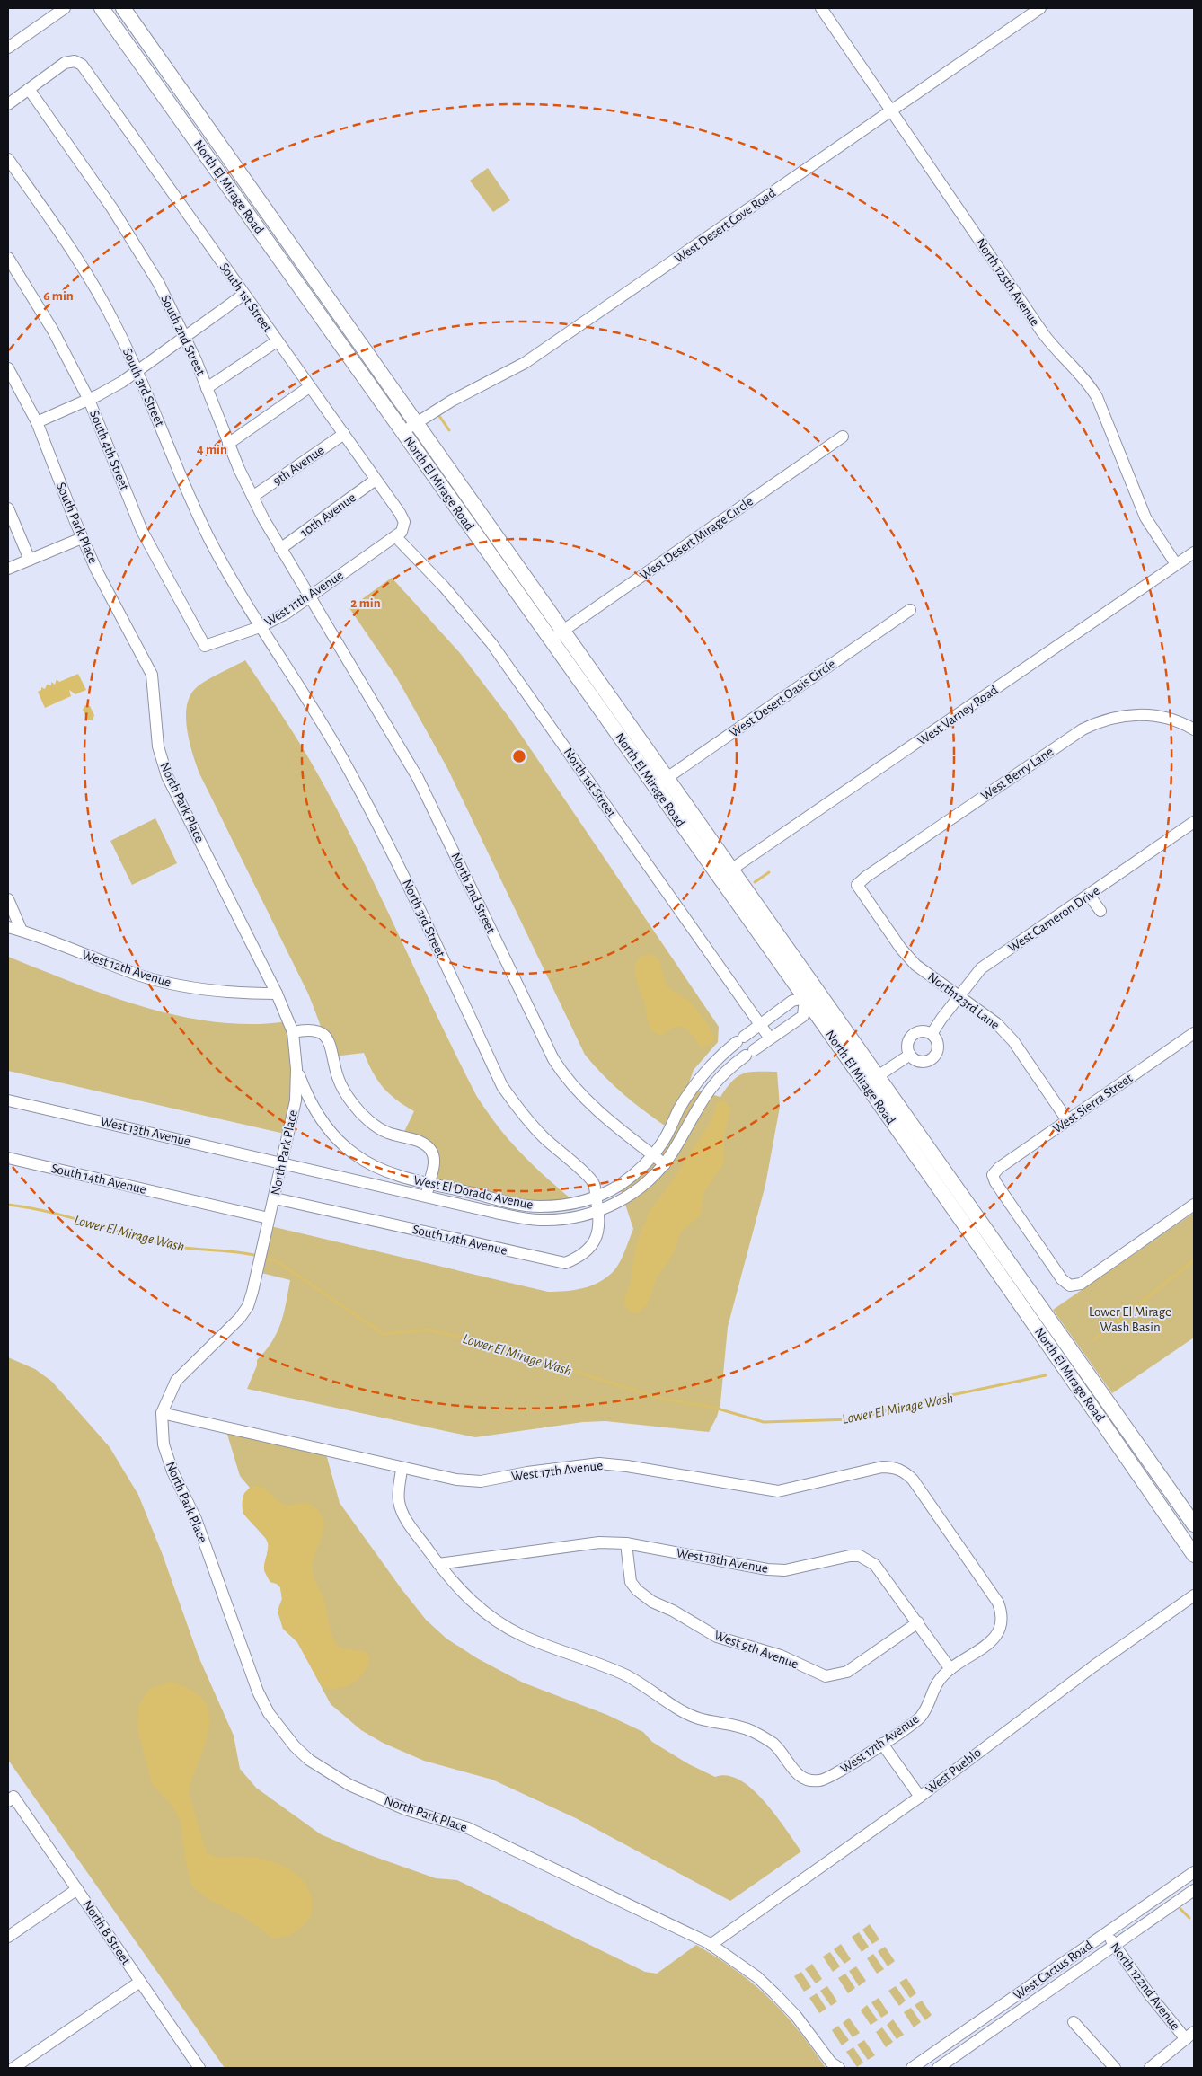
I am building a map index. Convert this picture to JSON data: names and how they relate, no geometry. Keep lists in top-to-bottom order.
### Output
{
  "streets": {
    "main road": ["North El Mirage Road"],
    "street": [
      "West Desert Cove Road",
      "North 125th Avenue",
      "South 1st Street",
      "South 2nd Street",
      "South 3rd Street",
      "South 4th Street",
      "9th Avenue",
      "10th Avenue",
      "South Park Place",
      "West Desert Mirage Circle",
      "West 11th Avenue",
      "West Desert Oasis Circle",
      "West Varney Road",
      "West Berry Lane",
      "North 1st Street",
      "North Park Place",
      "North 2nd Street",
      "North 3rd Street",
      "West Cameron Drive",
      "West 12th Avenue",
      "North123rd Lane",
      "West Sierra Street",
      "West 13th Avenue",
      "South 14th Avenue",
      "West El Dorado Avenue",
      "West 17th Avenue",
      "West 18th Avenue",
      "West 9th Avenue",
      "West Pueblo",
      "North B Street",
      "West Cactus Road",
      "North 122nd Avenue"
    ]
  },
  "crossings": [
    ["North El Mirage Road", "West Desert Cove Road"],
    ["North El Mirage Road", "West Desert Mirage Circle"],
    ["North El Mirage Road", "West Desert Oasis Circle"],
    ["North El Mirage Road", "West Varney Road"],
    ["North El Mirage Road", "West El Dorado Avenue"],
    ["West Desert Cove Road", "North 125th Avenue"],
    ["North 125th Avenue", "West Varney Road"],
    ["South 1st Street", "South 2nd Street"],
    ["South 1st Street", "9th Avenue"],
    ["South 1st Street", "10th Avenue"],
    ["South 1st Street", "West 11th Avenue"],
    ["South 1st Street", "North 1st Street"],
    ["South 2nd Street", "9th Avenue"],
    ["South 2nd Street", "10th Avenue"],
    ["South 2nd Street", "West 11th Avenue"],
    ["South 2nd Street", "North 2nd Street"],
    ["South 3rd Street", "West 11th Avenue"],
    ["South 3rd Street", "North 3rd Street"],
    ["South 4th Street", "West 11th Avenue"],
    ["South Park Place", "North Park Place"],
    ["West 11th Avenue", "North 1st Street"],
    ["West 11th Avenue", "North 2nd Street"],
    ["West 11th Avenue", "North 3rd Street"],
    ["West Berry Lane", "North123rd Lane"],
    ["North 1st Street", "West El Dorado Avenue"],
    ["North Park Place", "West 12th Avenue"],
    ["North Park Place", "West 13th Avenue"],
    ["North Park Place", "South 14th Avenue"],
    ["North Park Place", "West El Dorado Avenue"],
    ["North Park Place", "West 17th Avenue"],
    ["North Park Place", "West Pueblo"],
    ["North 2nd Street", "West El Dorado Avenue"],
    ["North 3rd Street", "South 14th Avenue"],
    ["North 3rd Street", "West El Dorado Avenue"],
    ["West Cameron Drive", "North123rd Lane"],
    ["North123rd Lane", "West Sierra Street"],
    ["West 13th Avenue", "West El Dorado Avenue"],
    ["South 14th Avenue", "West El Dorado Avenue"],
    ["West 17th Avenue", "West 18th Avenue"],
    ["West 18th Avenue", "West 9th Avenue"],
    ["West Cactus Road", "North 122nd Avenue"]
  ],
  "water": ["Lower El Mirage Wash"],
  "parks": ["Lower El Mirage Wash Basin"],
  "rings": ["6 min", "4 min", "2 min"]
}
